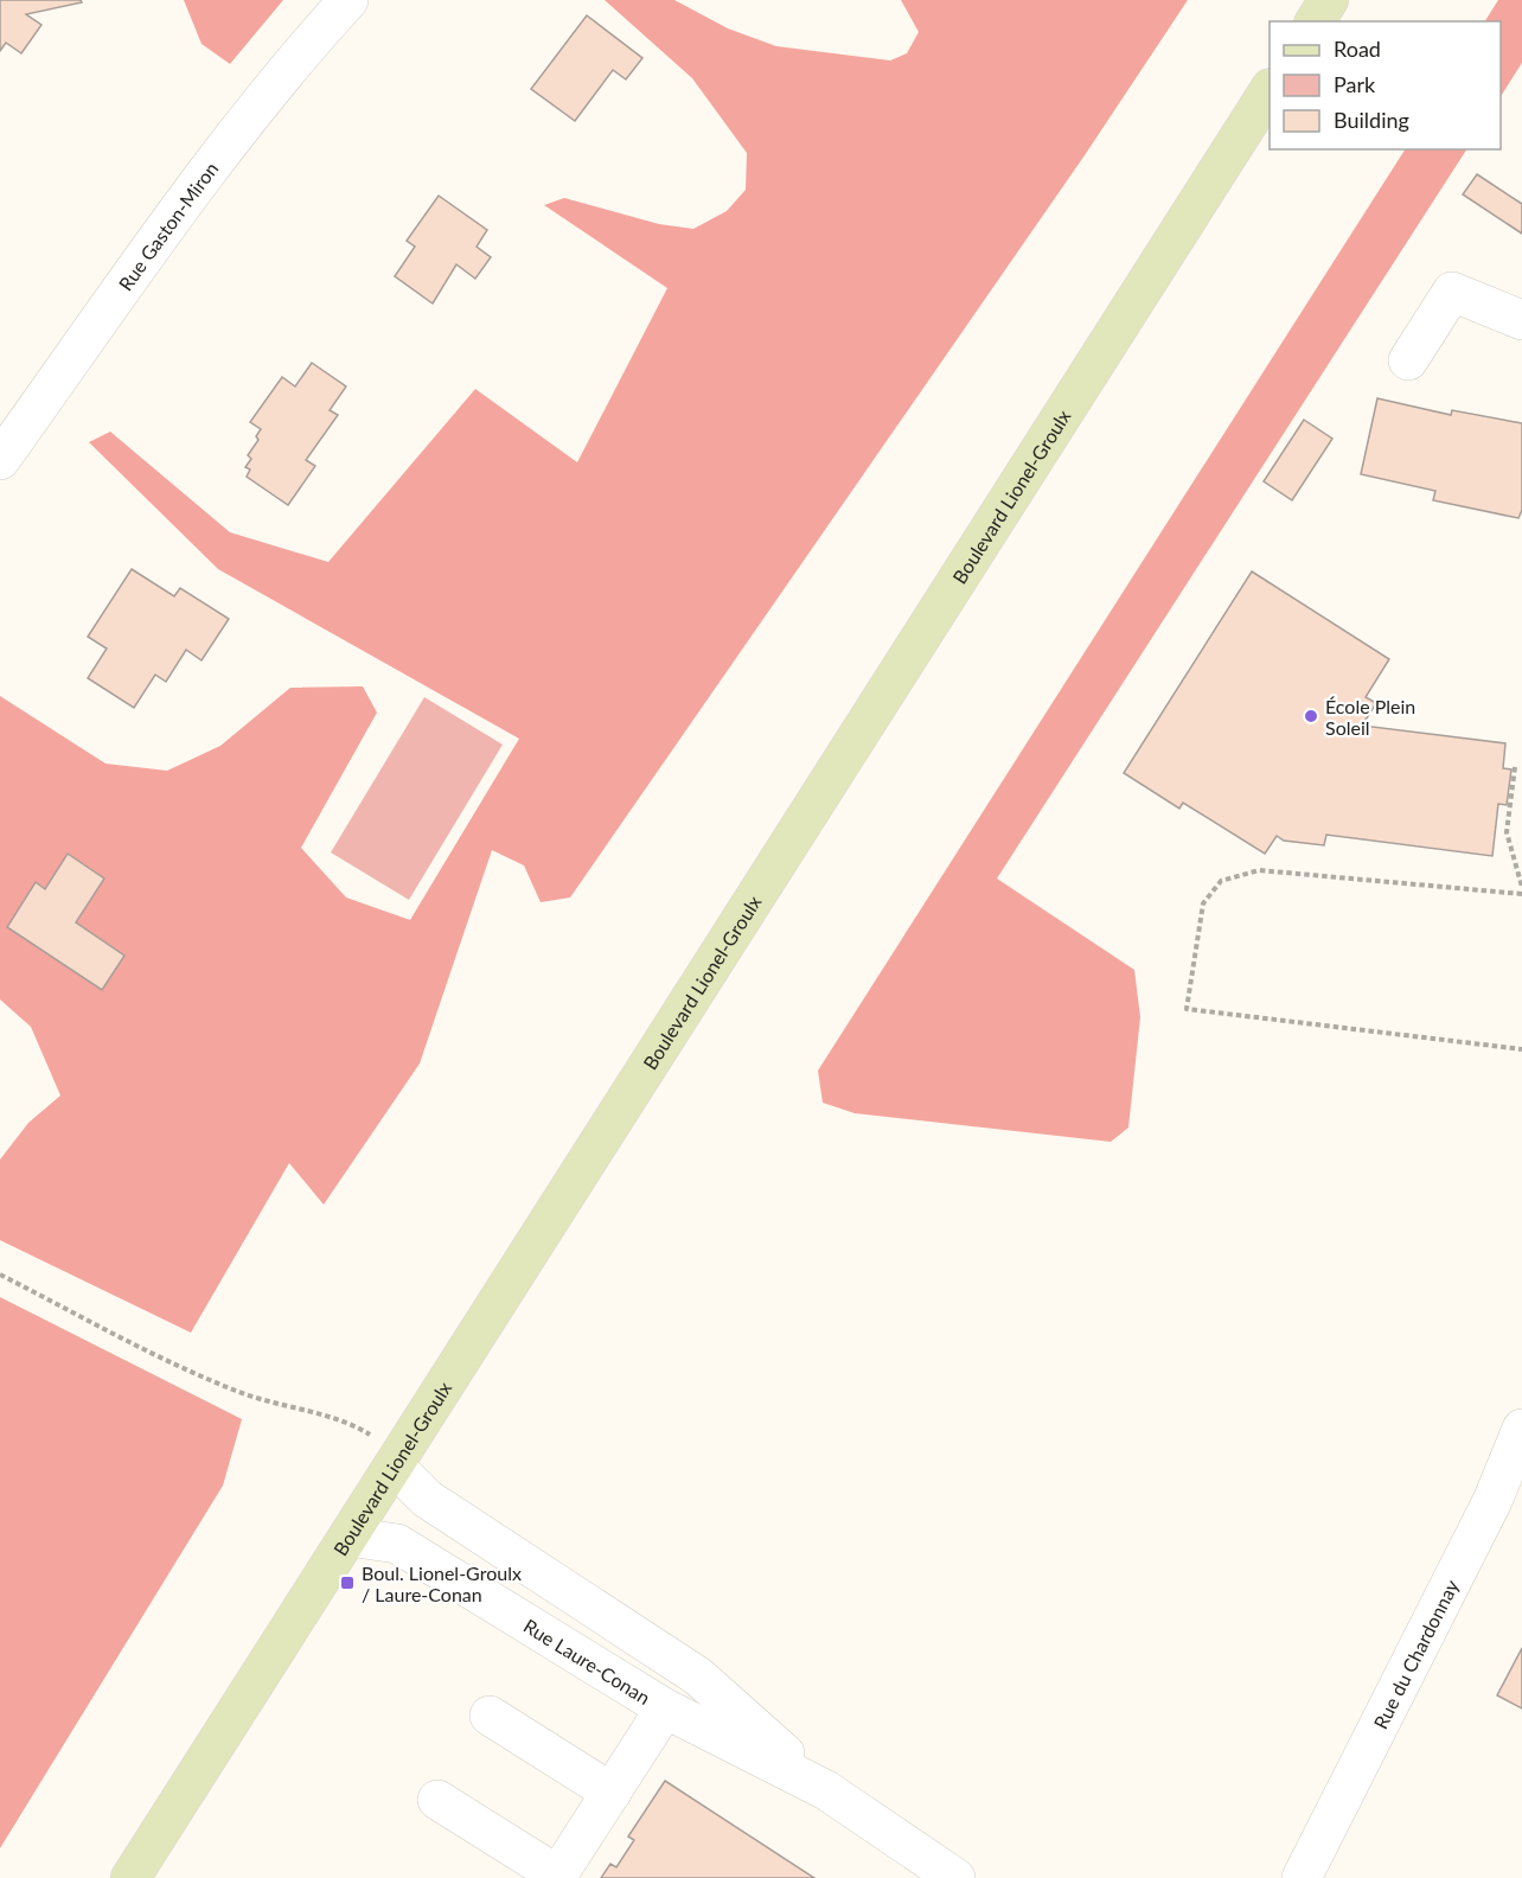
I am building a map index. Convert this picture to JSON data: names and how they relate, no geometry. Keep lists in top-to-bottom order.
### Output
{
  "streets": {
    "main road": ["Boulevard Lionel-Groulx"],
    "street": ["Rue Gaston-Miron", "Rue du Chardonnay", "Rue Laure-Conan"]
  },
  "crossings": [
    ["Boulevard Lionel-Groulx", "Rue Laure-Conan"]
  ],
  "places": {
    "other": ["École Plein Soleil"],
    "transit": ["Boul. Lionel-Groulx / Laure-Conan"]
  },
  "legend": ["Road", "Park", "Building"]
}
